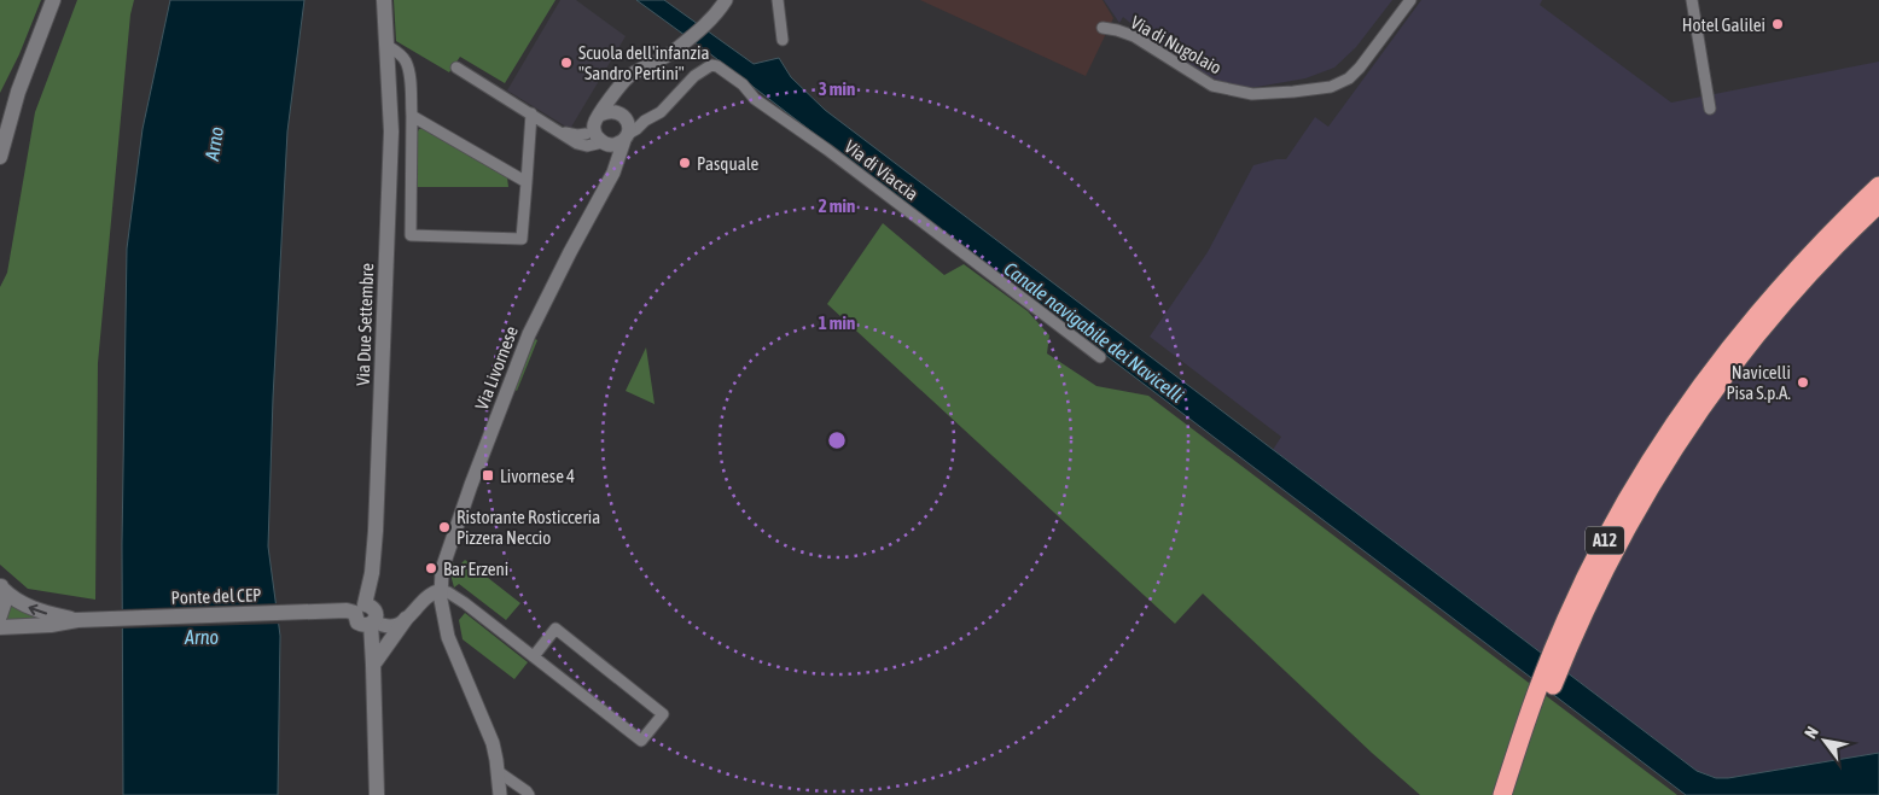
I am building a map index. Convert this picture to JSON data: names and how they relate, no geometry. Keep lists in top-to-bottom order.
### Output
{
  "streets": {
    "highway": ["A12"],
    "main road": ["Via Due Settembre", "Ponte del CEP"],
    "street": ["Via di Nugolaio", "Via di Viaccia", "Via Livornese"]
  },
  "crossings": [
    ["Via di Viaccia", "Via Livornese"],
    ["Via Due Settembre", "Ponte del CEP"]
  ],
  "water": ["Arno", "Canale navigabile dei Navicelli"],
  "places": {
    "other": [
      "Hotel Galilei",
      "Scuola dell'infanzia \"Sandro Pertini\"",
      "Pasquale",
      "Navicelli Pisa S.p.A.",
      "Ristorante Rosticceria Pizzera Neccio",
      "Bar Erzeni"
    ],
    "transit": ["Livornese 4"]
  },
  "north": "top left",
  "rings": ["3 min", "2 min", "1 min"]
}
